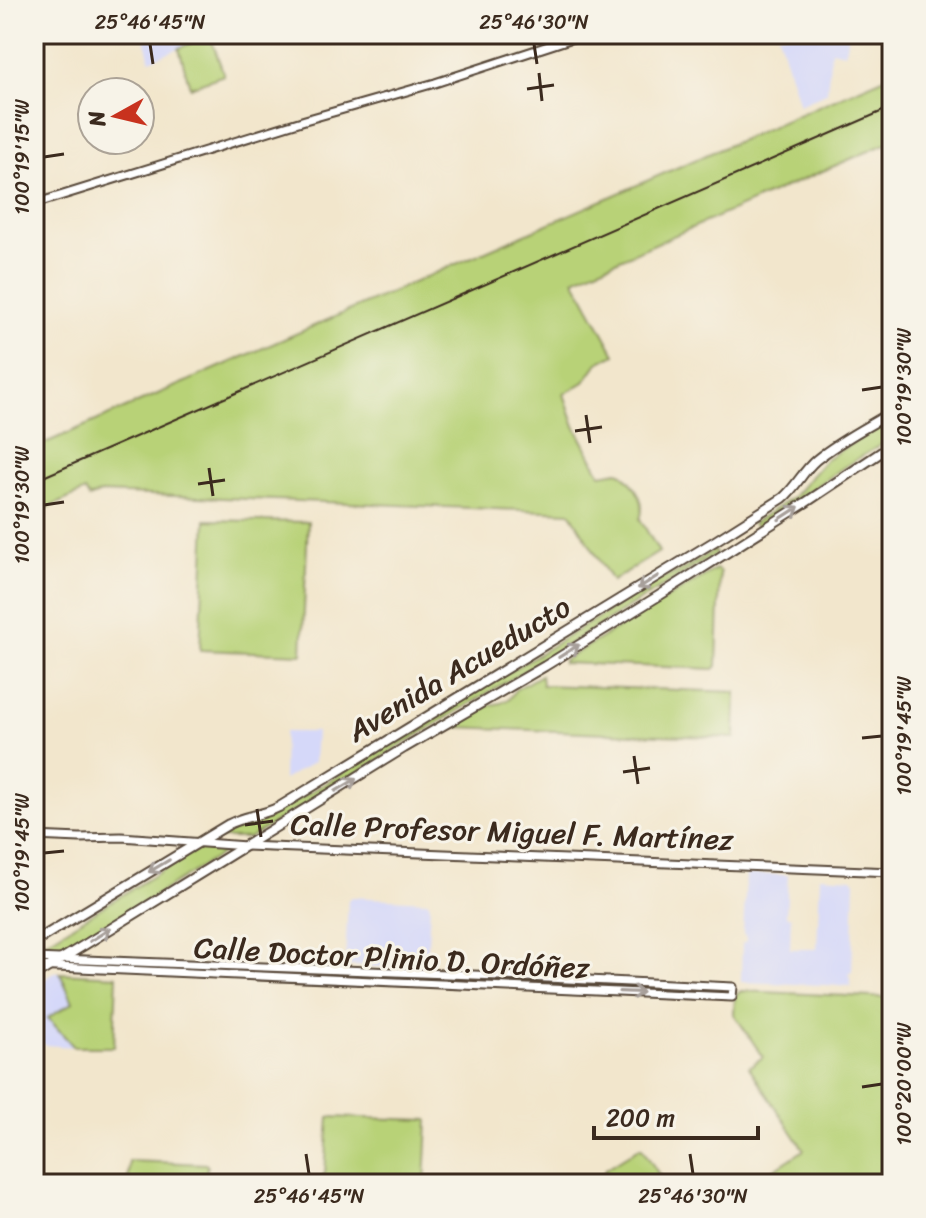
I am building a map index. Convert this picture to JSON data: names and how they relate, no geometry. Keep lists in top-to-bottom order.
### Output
{
  "streets": {
    "main road": ["Avenida Acueducto"],
    "street": ["Calle Profesor Miguel F. Martínez", "Calle Doctor Plinio D. Ordóñez"]
  },
  "crossings": [
    ["Avenida Acueducto", "Calle Profesor Miguel F. Martínez"],
    ["Avenida Acueducto", "Calle Doctor Plinio D. Ordóñez"]
  ],
  "scale_bar": "200 m",
  "north": "left",
  "coordinates": [
    "25°46'45\"N",
    "25°46'30\"N",
    "100°19'15\"W",
    "100°19'30\"W",
    "100°19'45\"W",
    "100°20'00\"W"
  ]
}
